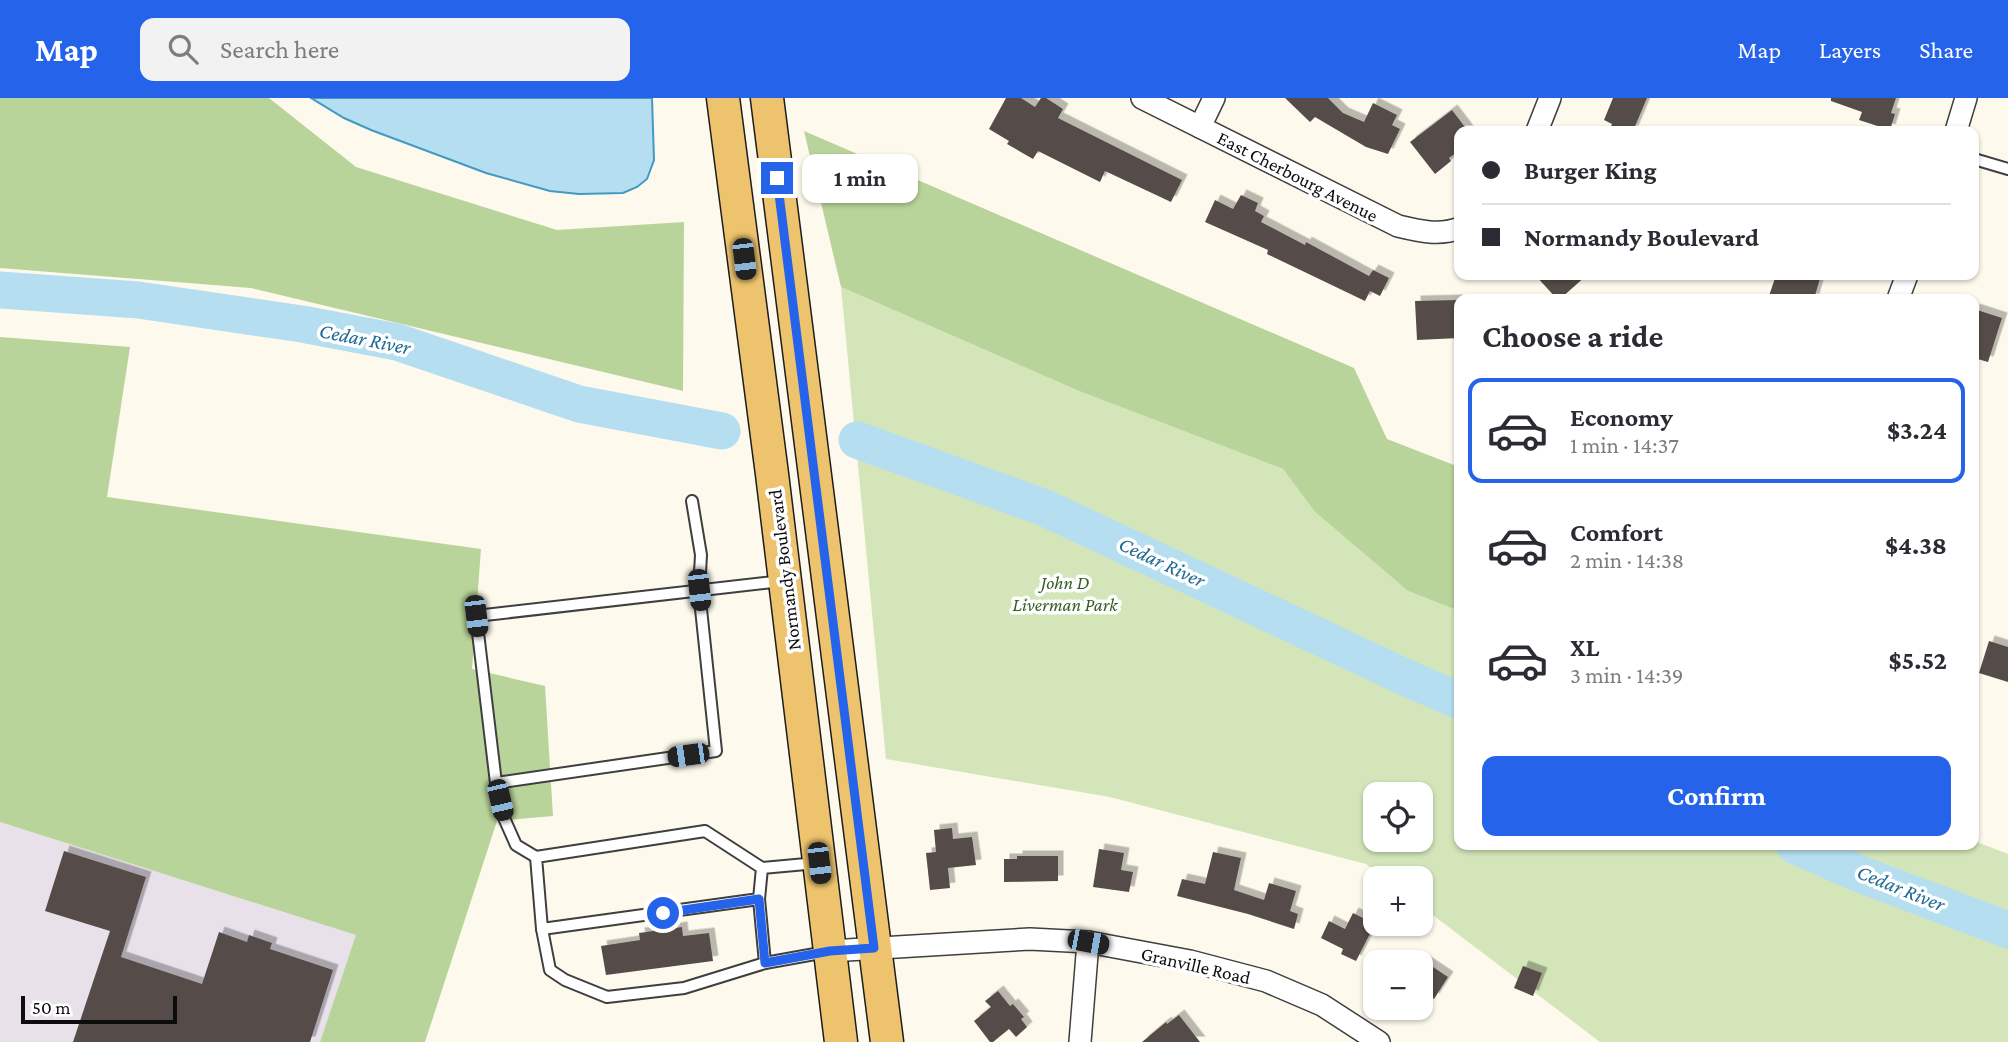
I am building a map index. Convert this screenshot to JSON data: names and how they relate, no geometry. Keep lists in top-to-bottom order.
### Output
{
  "streets": {
    "main road": ["Normandy Boulevard"],
    "street": ["East Cherbourg Avenue", "Granville Road"]
  },
  "crossings": [
    ["Normandy Boulevard", "Granville Road"]
  ],
  "water": ["Cedar River"],
  "parks": ["John D Liverman Park"],
  "scale_bar": "50 m",
  "page": {
    "header": "Map",
    "search": "Search here",
    "nav": ["Map", "Layers", "Share"],
    "banner": ["Burger King", "Normandy Boulevard"],
    "bubble": "1 min",
    "heading": "Choose a ride",
    "list": [
      {
        "name": "Economy",
        "note": "1 min · 14:37",
        "value": "$3.24"
      },
      {
        "name": "Comfort",
        "note": "2 min · 14:38",
        "value": "$4.38"
      },
      {
        "name": "XL",
        "note": "3 min · 14:39",
        "value": "$5.52"
      }
    ],
    "buttons": "Confirm",
    "map_buttons": ["+", "−"],
    "scale": "50 m"
  }
}
